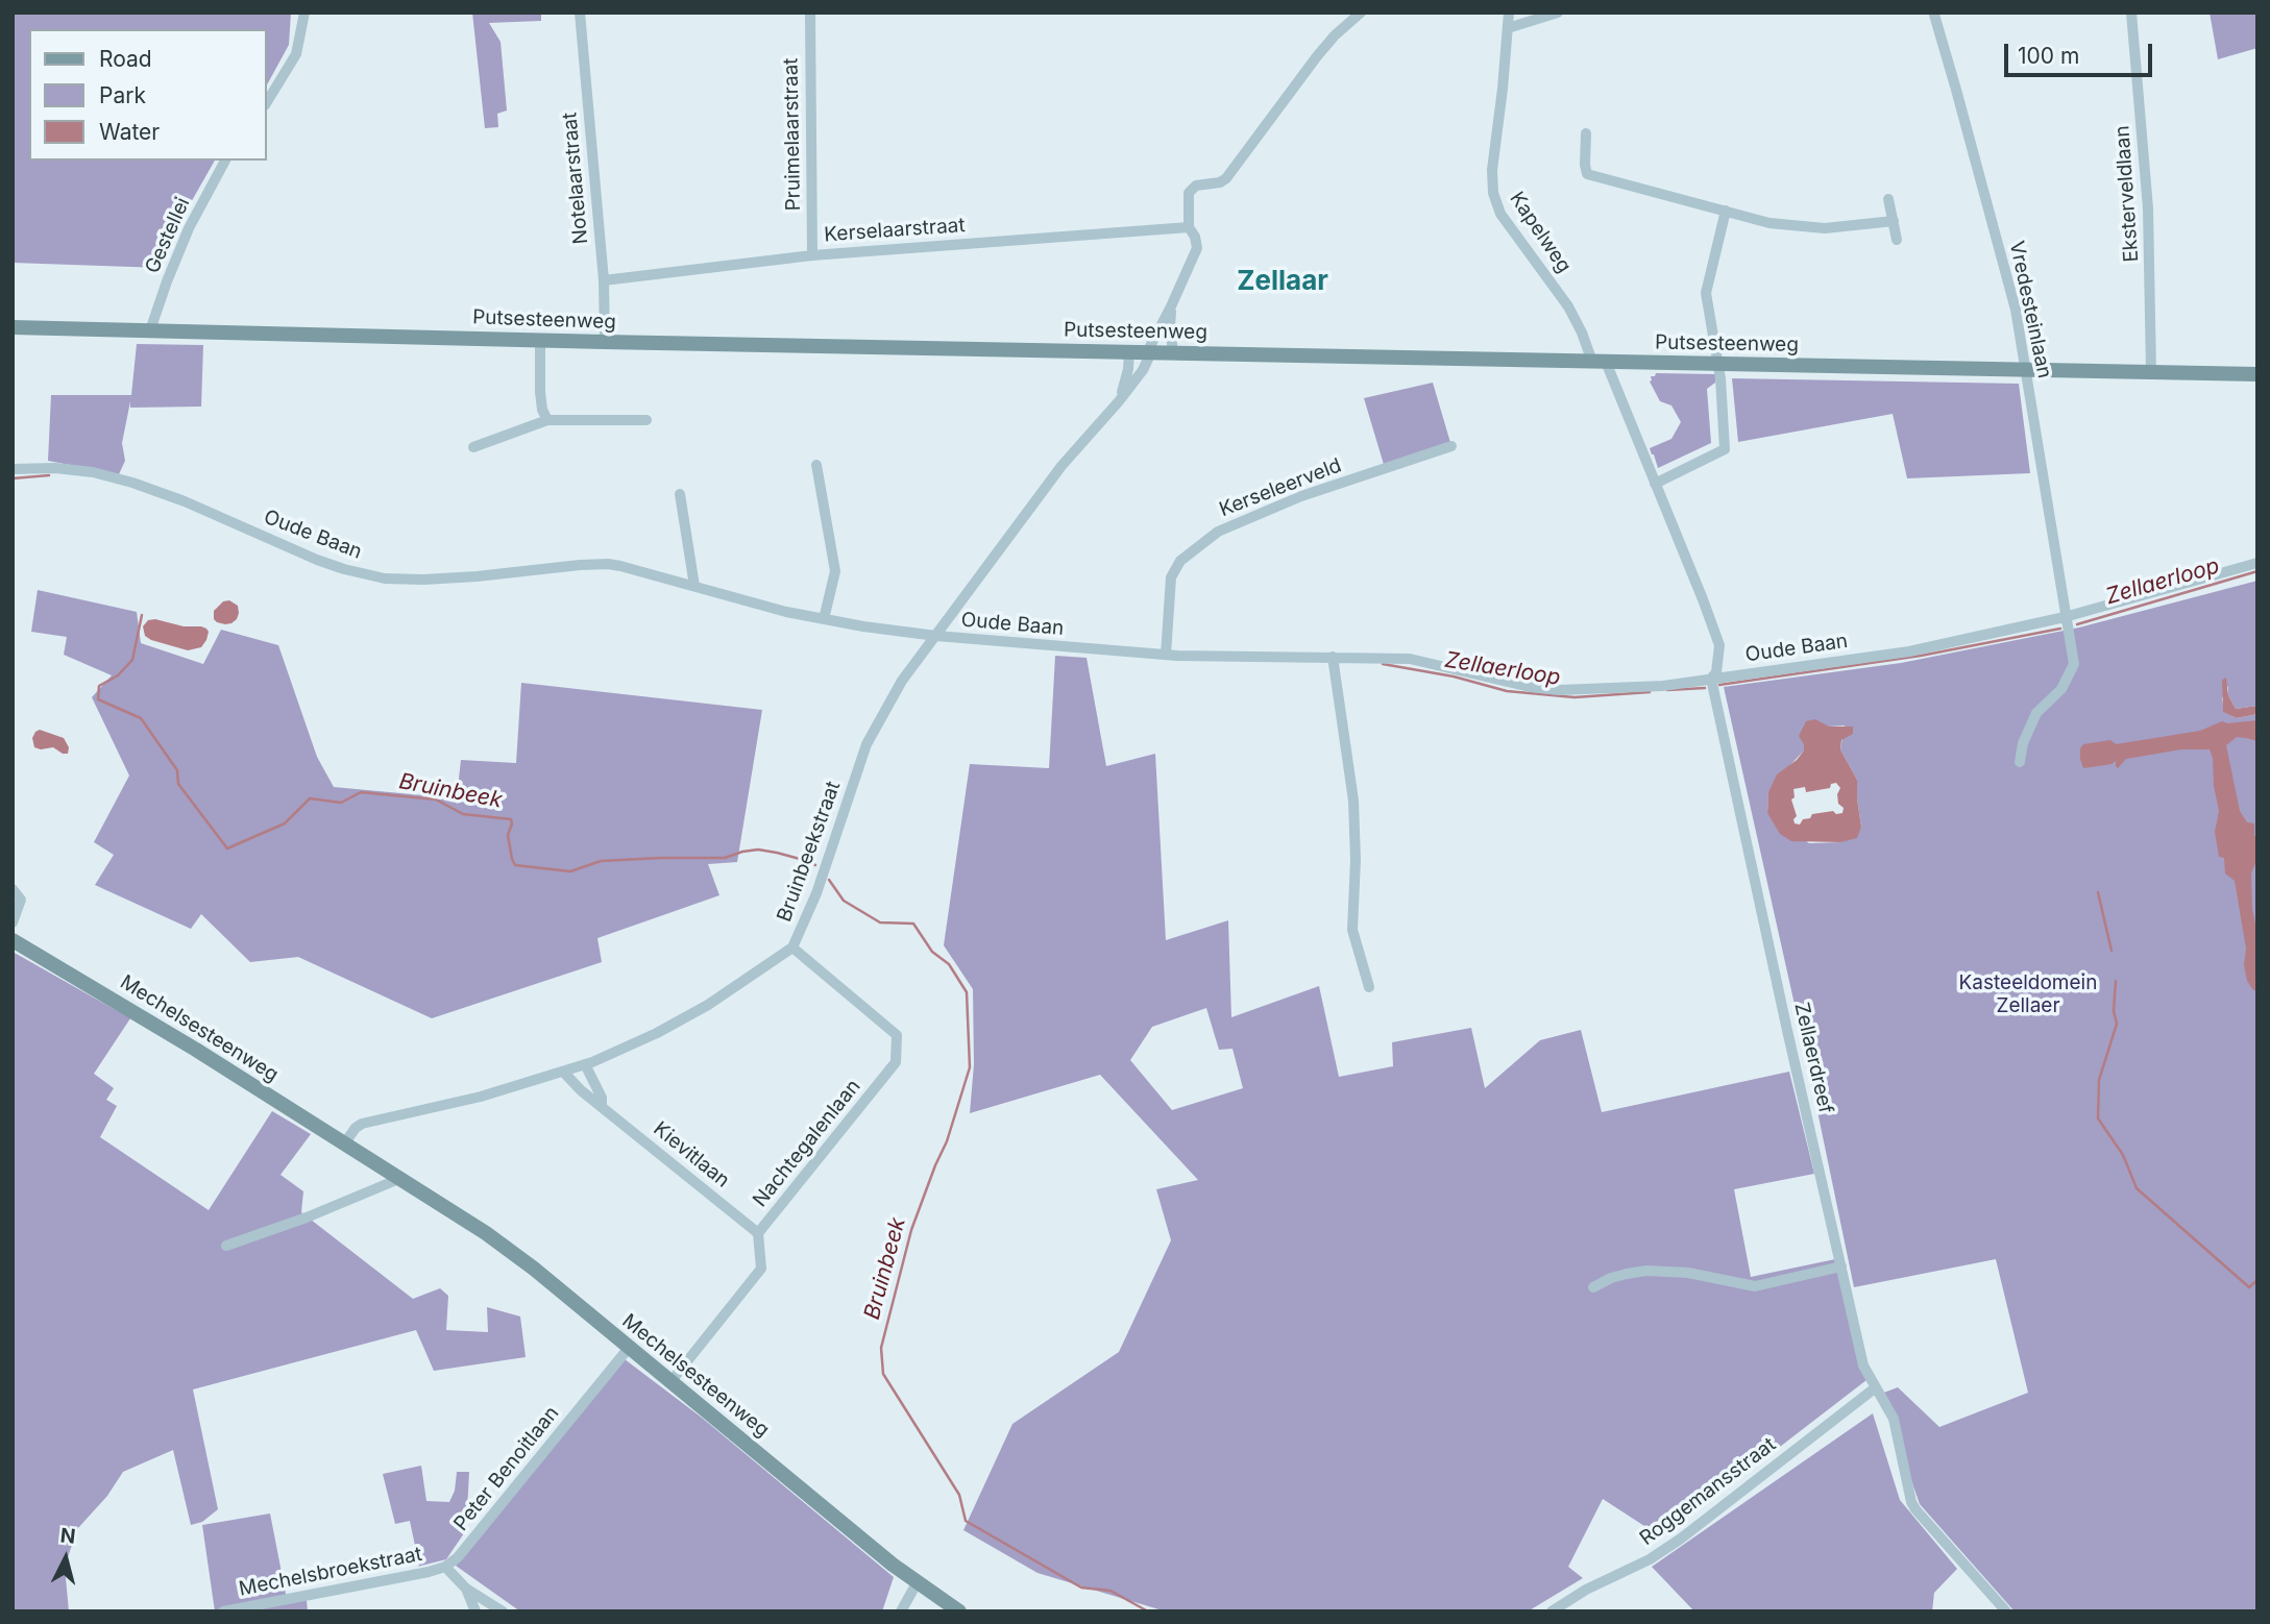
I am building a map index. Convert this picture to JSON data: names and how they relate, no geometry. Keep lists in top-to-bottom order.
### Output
{
  "streets": {
    "main road": ["Putsesteenweg", "Mechelsesteenweg"],
    "street": [
      "Pruimelaarstraat",
      "Notelaarstraat",
      "Eksterveldlaan",
      "Kerselaarstraat",
      "Kapelweg",
      "Gestellei",
      "Vredesteinlaan",
      "Kerseleerveld",
      "Oude Baan",
      "Bruinbeekstraat",
      "Zellaerdreef",
      "Nachtegalenlaan",
      "Kievitlaan",
      "Peter Benoitlaan",
      "Roggemansstraat",
      "Mechelsbroekstraat"
    ]
  },
  "crossings": [
    ["Pruimelaarstraat", "Kerselaarstraat"],
    ["Notelaarstraat", "Kerselaarstraat"],
    ["Notelaarstraat", "Putsesteenweg"],
    ["Eksterveldlaan", "Putsesteenweg"],
    ["Kerselaarstraat", "Bruinbeekstraat"],
    ["Kapelweg", "Putsesteenweg"],
    ["Kapelweg", "Zellaerdreef"],
    ["Gestellei", "Putsesteenweg"],
    ["Vredesteinlaan", "Putsesteenweg"],
    ["Vredesteinlaan", "Oude Baan"],
    ["Putsesteenweg", "Bruinbeekstraat"],
    ["Putsesteenweg", "Zellaerdreef"],
    ["Kerseleerveld", "Oude Baan"],
    ["Oude Baan", "Bruinbeekstraat"],
    ["Oude Baan", "Zellaerdreef"],
    ["Bruinbeekstraat", "Mechelsesteenweg"],
    ["Bruinbeekstraat", "Nachtegalenlaan"],
    ["Bruinbeekstraat", "Kievitlaan"],
    ["Mechelsesteenweg", "Nachtegalenlaan"],
    ["Mechelsesteenweg", "Peter Benoitlaan"],
    ["Zellaerdreef", "Roggemansstraat"],
    ["Nachtegalenlaan", "Kievitlaan"],
    ["Peter Benoitlaan", "Mechelsbroekstraat"]
  ],
  "districts": ["Zellaar"],
  "water": ["Zellaerloop", "Bruinbeek"],
  "parks": ["Kasteeldomein Zellaer"],
  "legend": ["Road", "Park", "Water"],
  "scale_bar": "100 m",
  "north": "top"
}
